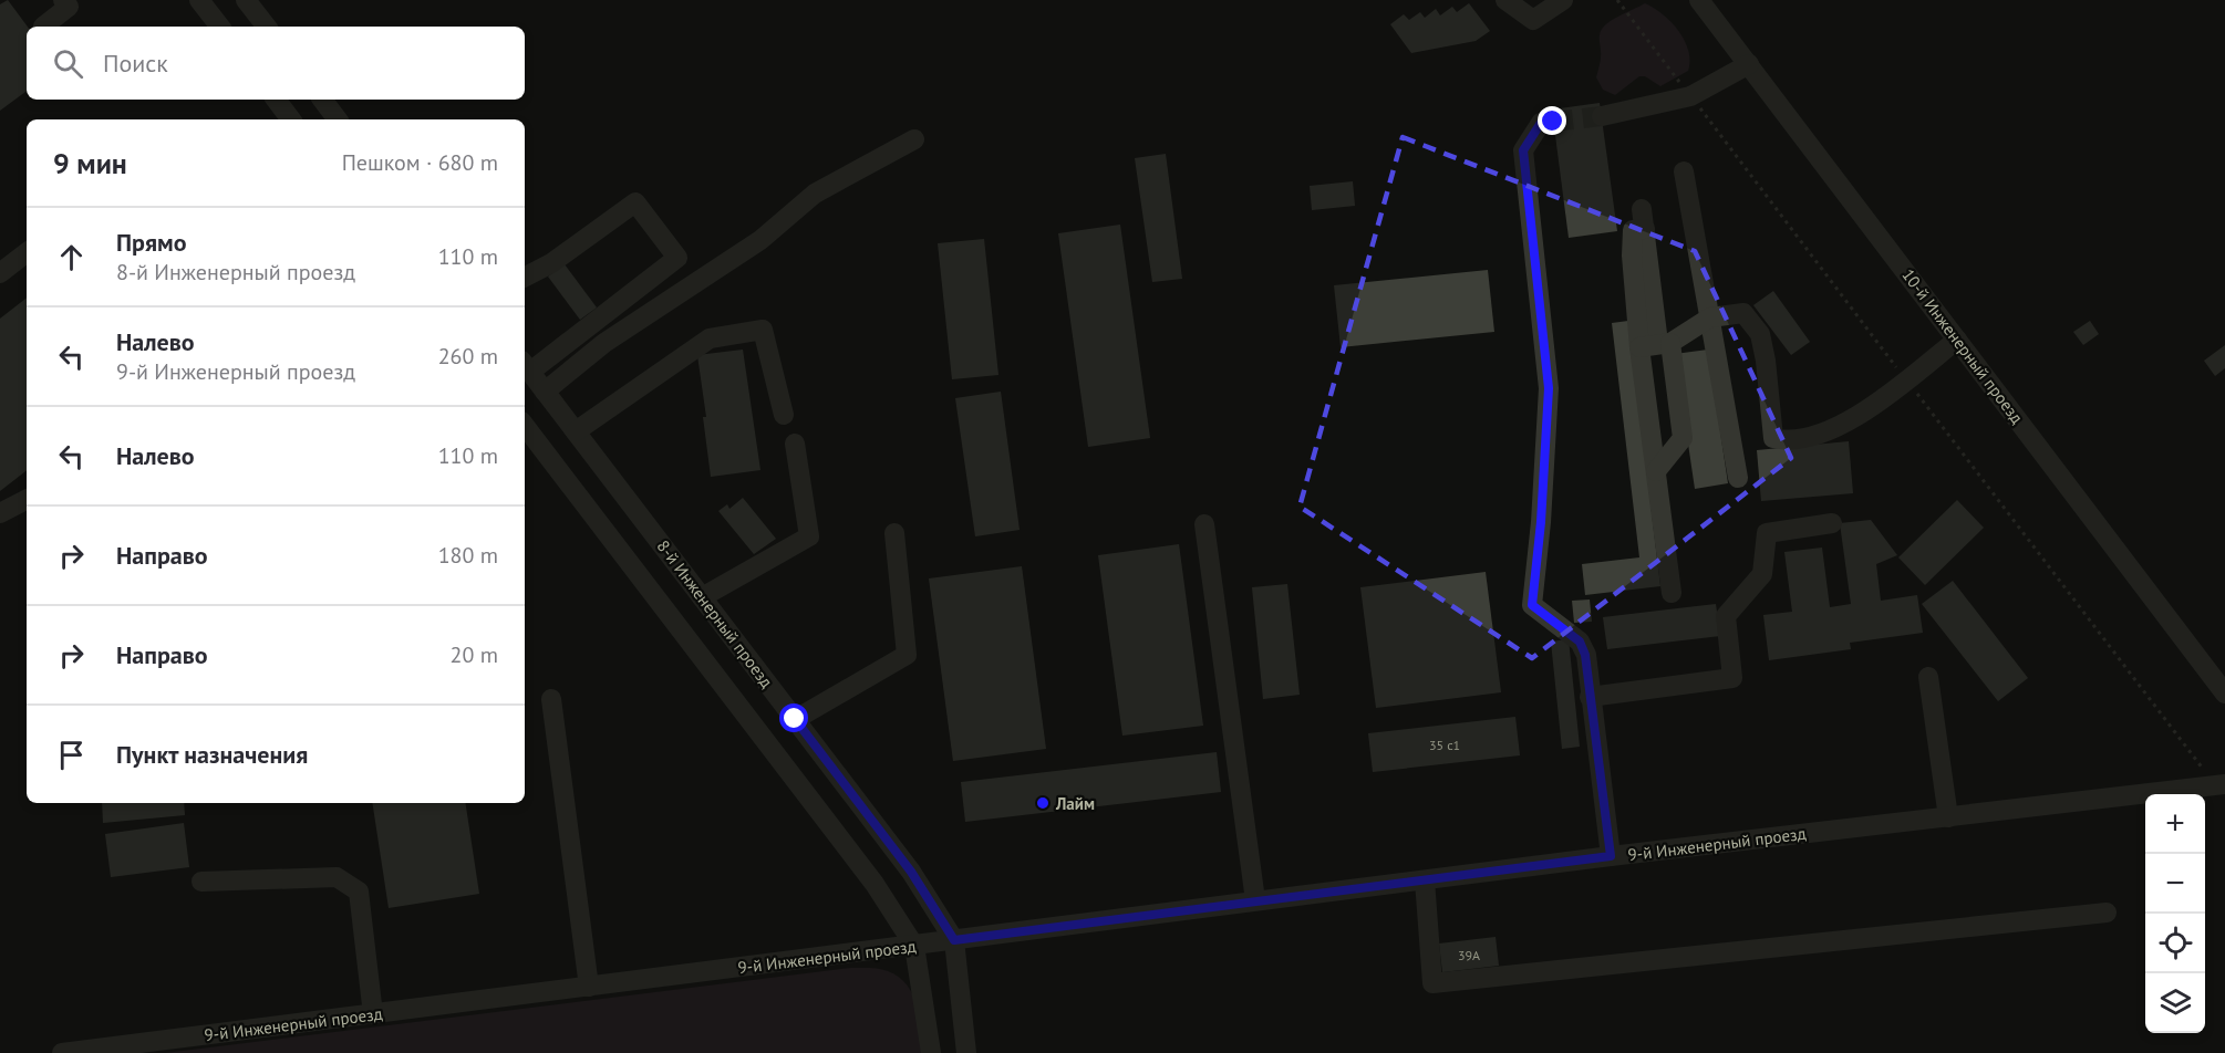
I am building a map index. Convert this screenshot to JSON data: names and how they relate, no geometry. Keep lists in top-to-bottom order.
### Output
{
  "streets": {
    "street": ["10-й Инженерный проезд", "8-й Инженерный проезд", "9-й Инженерный проезд"]
  },
  "crossings": [
    ["8-й Инженерный проезд", "9-й Инженерный проезд"]
  ],
  "places": ["Лайм"],
  "house_numbers": ["35 с1", "39А"],
  "page": {
    "search": "Поиск",
    "heading": ["9 мин", "Пешком · 680 m"],
    "list": [
      ["Прямо", "8-й Инженерный проезд", "110 m"],
      ["Налево", "9-й Инженерный проезд", "260 m"],
      ["Налево", "110 m"],
      ["Направо", "180 m"],
      ["Направо", "20 m"],
      "Пункт назначения"
    ],
    "map_buttons": ["+", "−"]
  }
}
